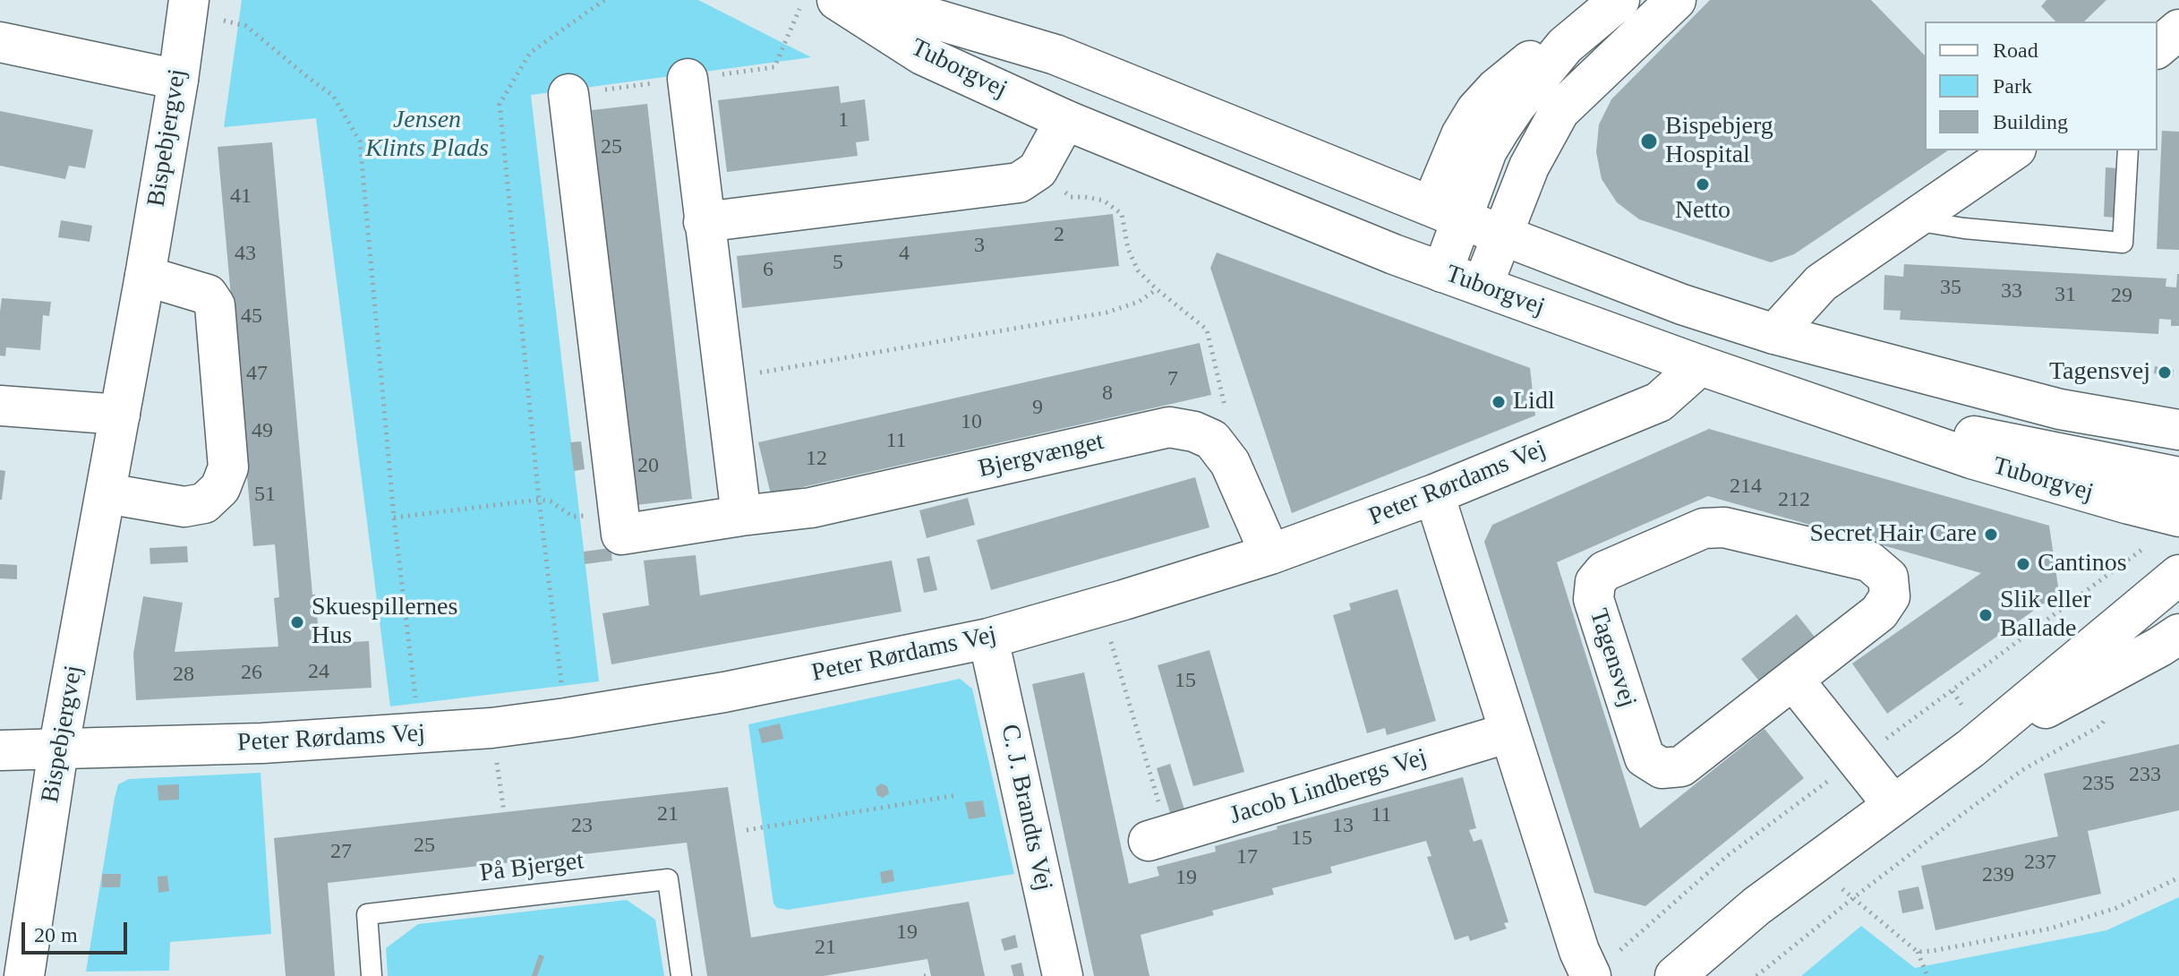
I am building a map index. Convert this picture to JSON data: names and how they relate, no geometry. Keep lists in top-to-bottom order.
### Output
{
  "streets": {
    "street": [
      "Tuborgvej",
      "Bispebjergvej",
      "Bjergvænget",
      "Peter Rørdams Vej",
      "Tagensvej",
      "Jacob Lindbergs Vej",
      "C. J. Brandts Vej"
    ],
    "lane": ["På Bjerget"]
  },
  "crossings": [
    ["Tuborgvej", "Peter Rørdams Vej"],
    ["Bispebjergvej", "Peter Rørdams Vej"],
    ["Peter Rørdams Vej", "C. J. Brandts Vej"]
  ],
  "parks": ["Jensen Klints Plads"],
  "places": [
    "Bispebjerg Hospital",
    "Netto",
    "Tagensvej",
    "Lidl",
    "Secret Hair Care",
    "Cantinos",
    "Slik eller Ballade",
    "Skuespillernes Hus"
  ],
  "house_numbers": [
    "1",
    "25",
    "41",
    "2",
    "3",
    "43",
    "4",
    "5",
    "6",
    "35",
    "33",
    "31",
    "29",
    "45",
    "47",
    "7",
    "8",
    "9",
    "10",
    "49",
    "11",
    "12",
    "20",
    "214",
    "51",
    "212",
    "24",
    "26",
    "28",
    "15",
    "233",
    "235",
    "21",
    "11",
    "23",
    "13",
    "15",
    "25",
    "27",
    "17",
    "237",
    "239",
    "19",
    "19",
    "21"
  ],
  "legend": ["Road", "Park", "Building"],
  "scale_bar": "20 m"
}
